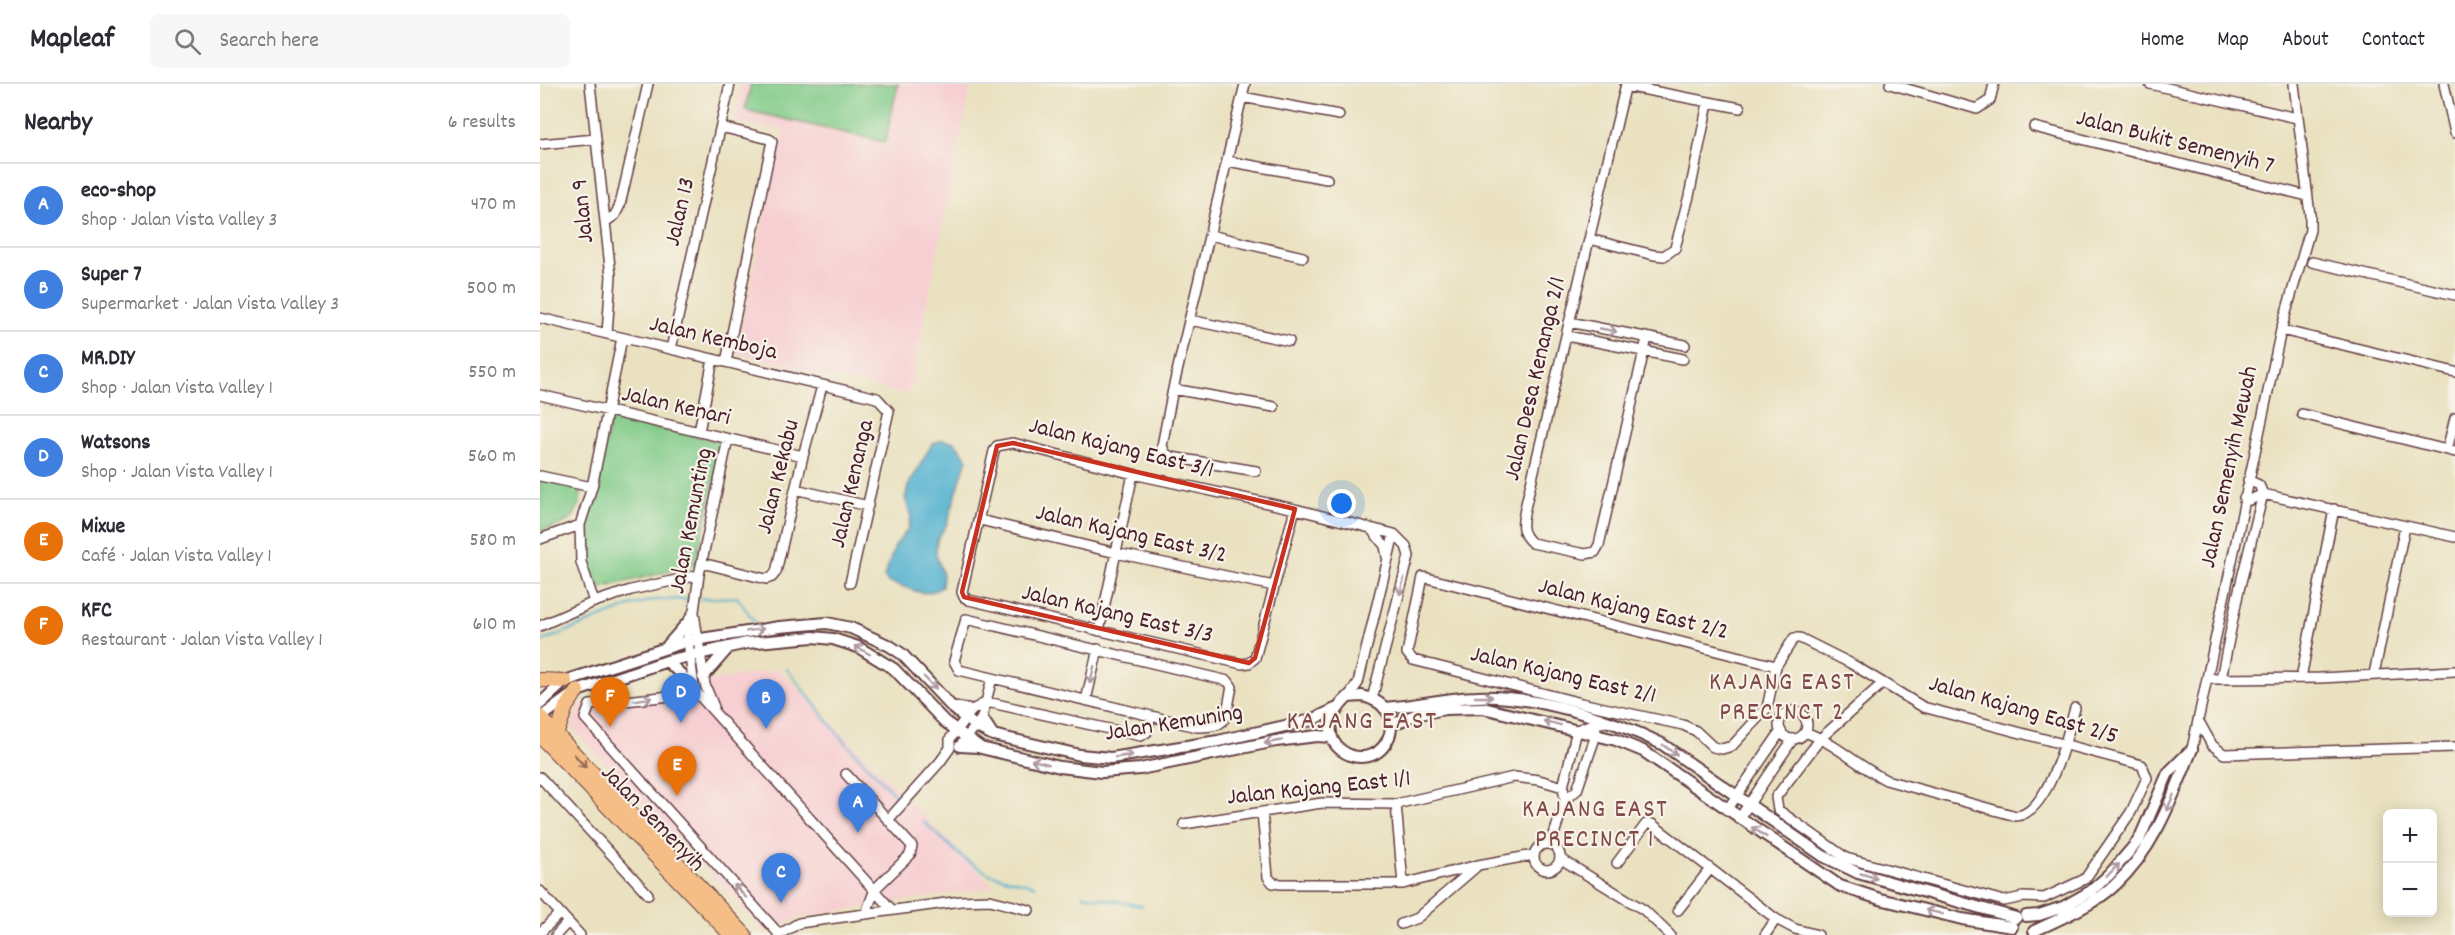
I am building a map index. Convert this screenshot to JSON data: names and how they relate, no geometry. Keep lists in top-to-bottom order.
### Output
{
  "streets": {
    "main road": ["Jalan Semenyih"],
    "street": [
      "Jalan Bukit Semenyih 7",
      "Jalan 9",
      "Jalan 13",
      "Jalan Kemboja",
      "Jalan Desa Kenanga 2/1",
      "Jalan Kenari",
      "Jalan Kajang East 3/1",
      "Jalan Semenyih Mewah",
      "Jalan Kekabu",
      "Jalan Kenanga",
      "Jalan Kemunting",
      "Jalan Kajang East 3/2",
      "Jalan Kajang East 2/2",
      "Jalan Kajang East 3/3",
      "Jalan Kajang East 2/1",
      "Jalan Kajang East 2/5",
      "Jalan Kemuning",
      "Jalan Kajang East 1/1"
    ]
  },
  "crossings": [
    ["Jalan Bukit Semenyih 7", "Jalan Semenyih Mewah"],
    ["Jalan 9", "Jalan Kemboja"],
    ["Jalan 13", "Jalan Kemboja"],
    ["Jalan Kemboja", "Jalan Kekabu"],
    ["Jalan Kemboja", "Jalan Kenanga"],
    ["Jalan Kenari", "Jalan Kekabu"],
    ["Jalan Kenari", "Jalan Kemunting"],
    ["Jalan Kajang East 3/1", "Jalan Kajang East 3/2"],
    ["Jalan Kajang East 3/1", "Jalan Kajang East 3/3"],
    ["Jalan Kekabu", "Jalan Kemunting"],
    ["Jalan Kajang East 3/2", "Jalan Kajang East 3/3"],
    ["Jalan Kajang East 2/2", "Jalan Kajang East 2/1"],
    ["Jalan Kajang East 2/2", "Jalan Kajang East 2/5"],
    ["Jalan Kemuning", "Jalan Semenyih"]
  ],
  "districts": ["KAJANG EAST PRECINCT 2", "KAJANG EAST", "KAJANG EAST PRECINCT 1"],
  "page": {
    "header": "Mapleaf",
    "search": "Search here",
    "nav": [
      "Home",
      "Map",
      "About",
      "Contact"
    ],
    "heading": ["Nearby", "6 results"],
    "list": [
      {
        "mark": "A",
        "name": "eco-shop",
        "note": "Shop · Jalan Vista Valley 3",
        "value": "470 m"
      },
      {
        "mark": "B",
        "name": "Super 7",
        "note": "Supermarket · Jalan Vista Valley 3",
        "value": "500 m"
      },
      {
        "mark": "C",
        "name": "MR.DIY",
        "note": "Shop · Jalan Vista Valley 1",
        "value": "550 m"
      },
      {
        "mark": "D",
        "name": "Watsons",
        "note": "Shop · Jalan Vista Valley 1",
        "value": "560 m"
      },
      {
        "mark": "E",
        "name": "Mixue",
        "note": "Café · Jalan Vista Valley 1",
        "value": "580 m"
      },
      {
        "mark": "F",
        "name": "KFC",
        "note": "Restaurant · Jalan Vista Valley 1",
        "value": "610 m"
      }
    ],
    "pins": [
      "D",
      "F",
      "B",
      "E",
      "A",
      "C"
    ],
    "map_buttons": ["+", "−"]
  }
}
